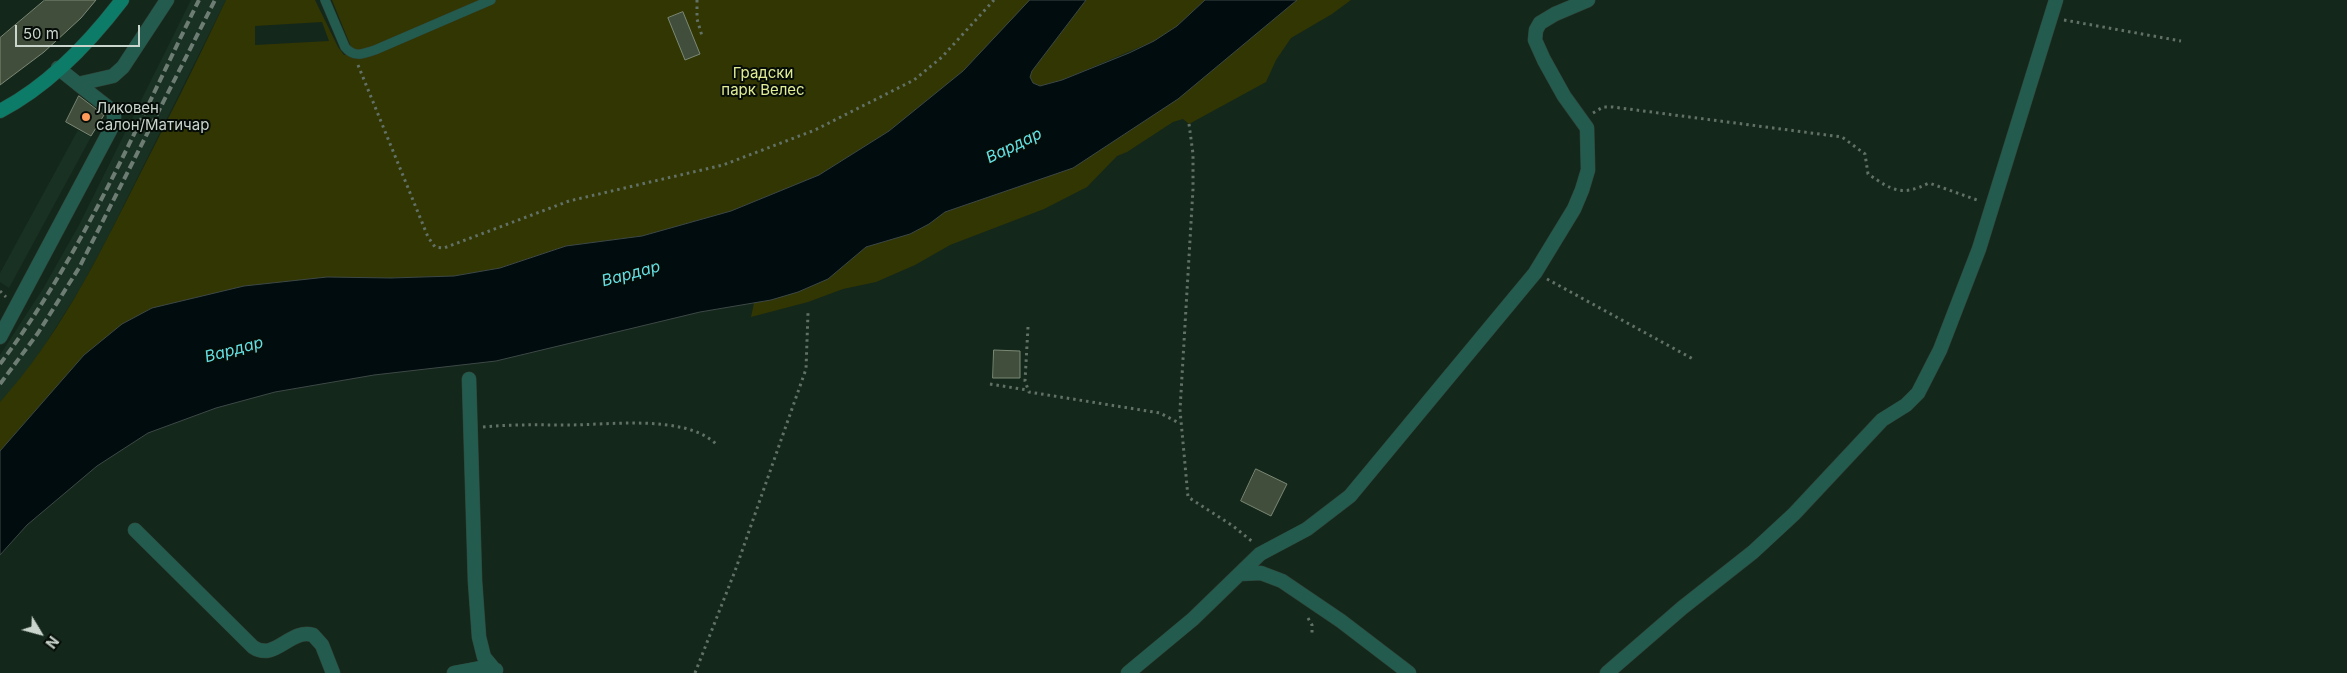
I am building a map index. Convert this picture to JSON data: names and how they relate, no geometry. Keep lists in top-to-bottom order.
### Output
{
  "water": ["Вардар"],
  "parks": ["Градски парк Велес"],
  "places": ["Ликовен салон/Матичар"],
  "scale_bar": "50 m",
  "north": "bottom right"
}
